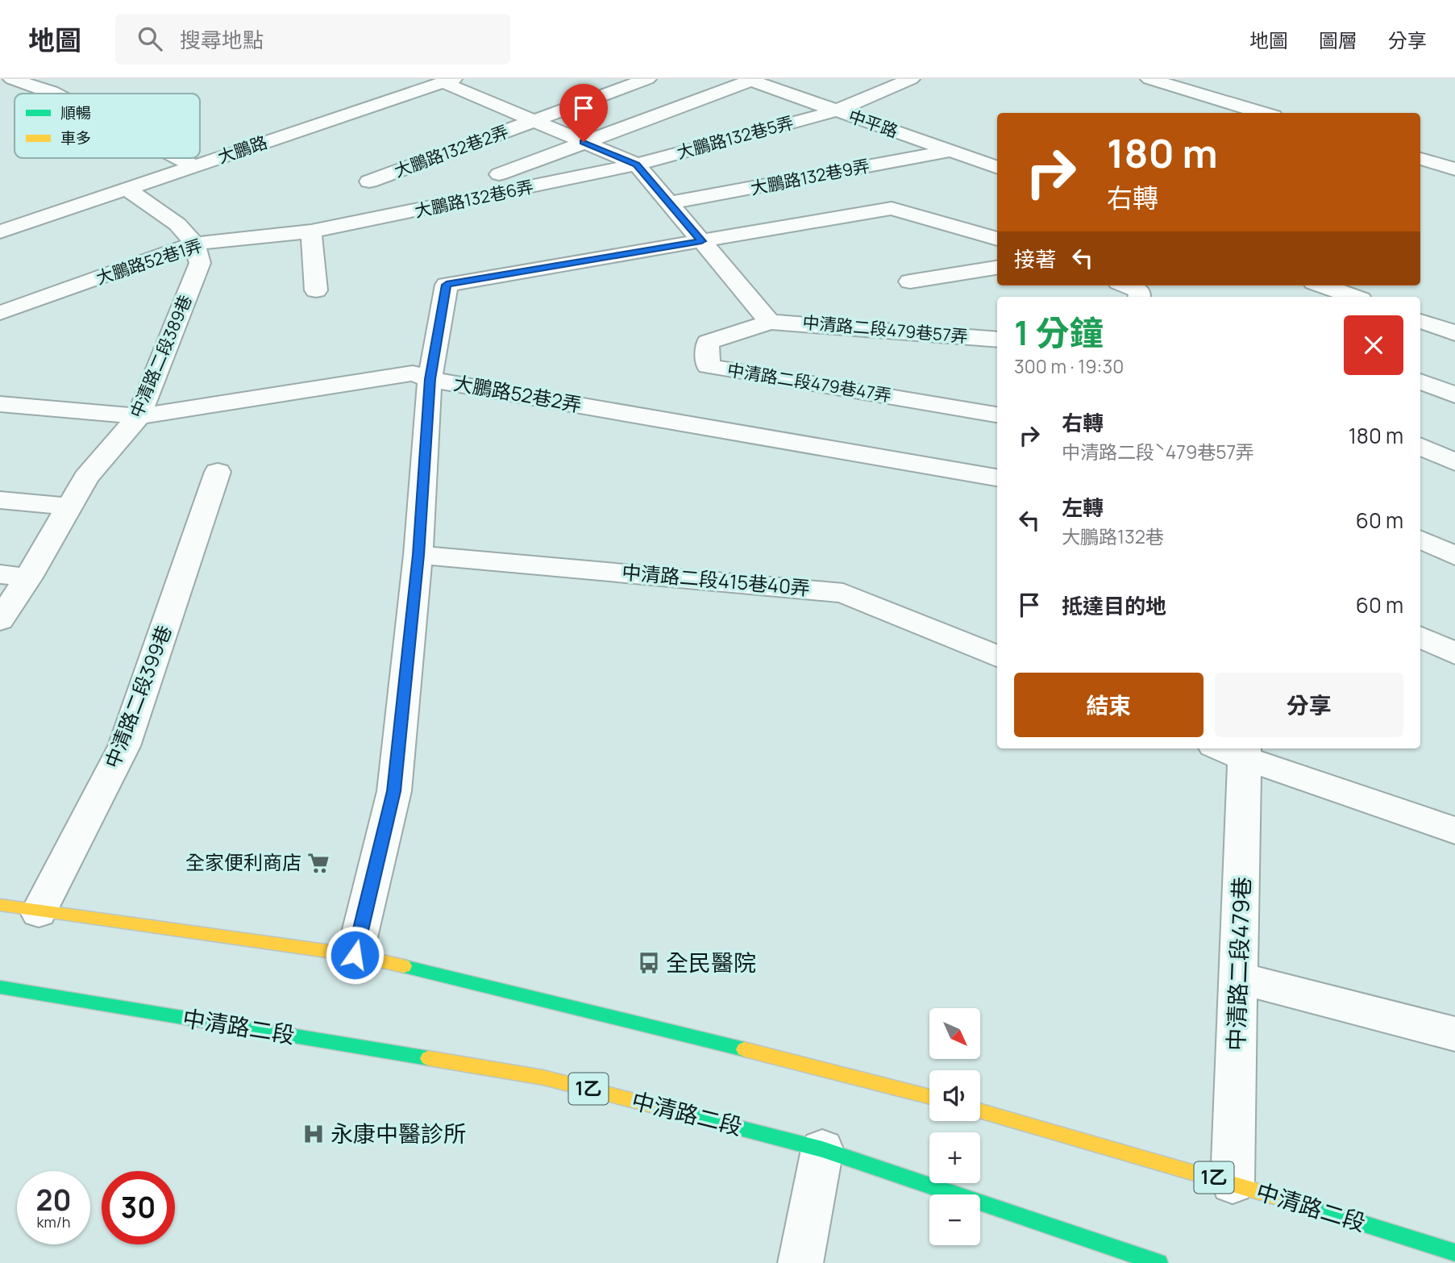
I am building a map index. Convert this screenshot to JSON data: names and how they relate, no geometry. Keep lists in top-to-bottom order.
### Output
{
  "streets": {
    "main road": ["中清路二段", "1乙"],
    "street": [
      "中平路",
      "大鵬路132巷5弄",
      "大鵬路",
      "大鵬路132巷2弄",
      "大鵬路132巷9弄",
      "大鵬路132巷6弄",
      "大鵬路52巷1弄",
      "中清路二段479巷57弄",
      "中清路二段389巷",
      "中清路二段479巷47弄",
      "大鵬路52巷2弄",
      "中清路二段415巷40弄",
      "中清路二段399巷",
      "中清路二段479巷"
    ]
  },
  "crossings": [
    ["中平路", "大鵬路132巷5弄"],
    ["中平路", "大鵬路132巷9弄"],
    ["大鵬路132巷5弄", "大鵬路132巷6弄"],
    ["大鵬路132巷6弄", "大鵬路52巷1弄"],
    ["大鵬路52巷1弄", "中清路二段389巷"],
    ["中清路二段479巷57弄", "中清路二段479巷47弄"],
    ["中清路二段389巷", "大鵬路52巷2弄"],
    ["中清路二段479巷", "中清路二段"]
  ],
  "places": {
    "supermarket": ["全家便利商店"],
    "bus stop": ["全民醫院"],
    "hospital": ["永康中醫診所"]
  },
  "legend": ["順暢", "車多"],
  "north": "bottom right",
  "page": {
    "header": "地圖",
    "search": "搜尋地點",
    "nav": ["地圖", "圖層", "分享"],
    "turn": ["180 m", "右轉"],
    "then": "接著",
    "heading": ["1 分鐘", "300 m · 19:30"],
    "list": [
      {
        "name": "右轉",
        "note": "中清路二段ˋ479巷57弄",
        "value": "180 m"
      },
      {
        "name": "左轉",
        "note": "大鵬路132巷",
        "value": "60 m"
      },
      {
        "name": "抵達目的地",
        "value": "60 m"
      }
    ],
    "buttons": ["結束", "分享"],
    "map_buttons": ["+", "−"],
    "speed": "20 km/h",
    "limit": "30"
  }
}
